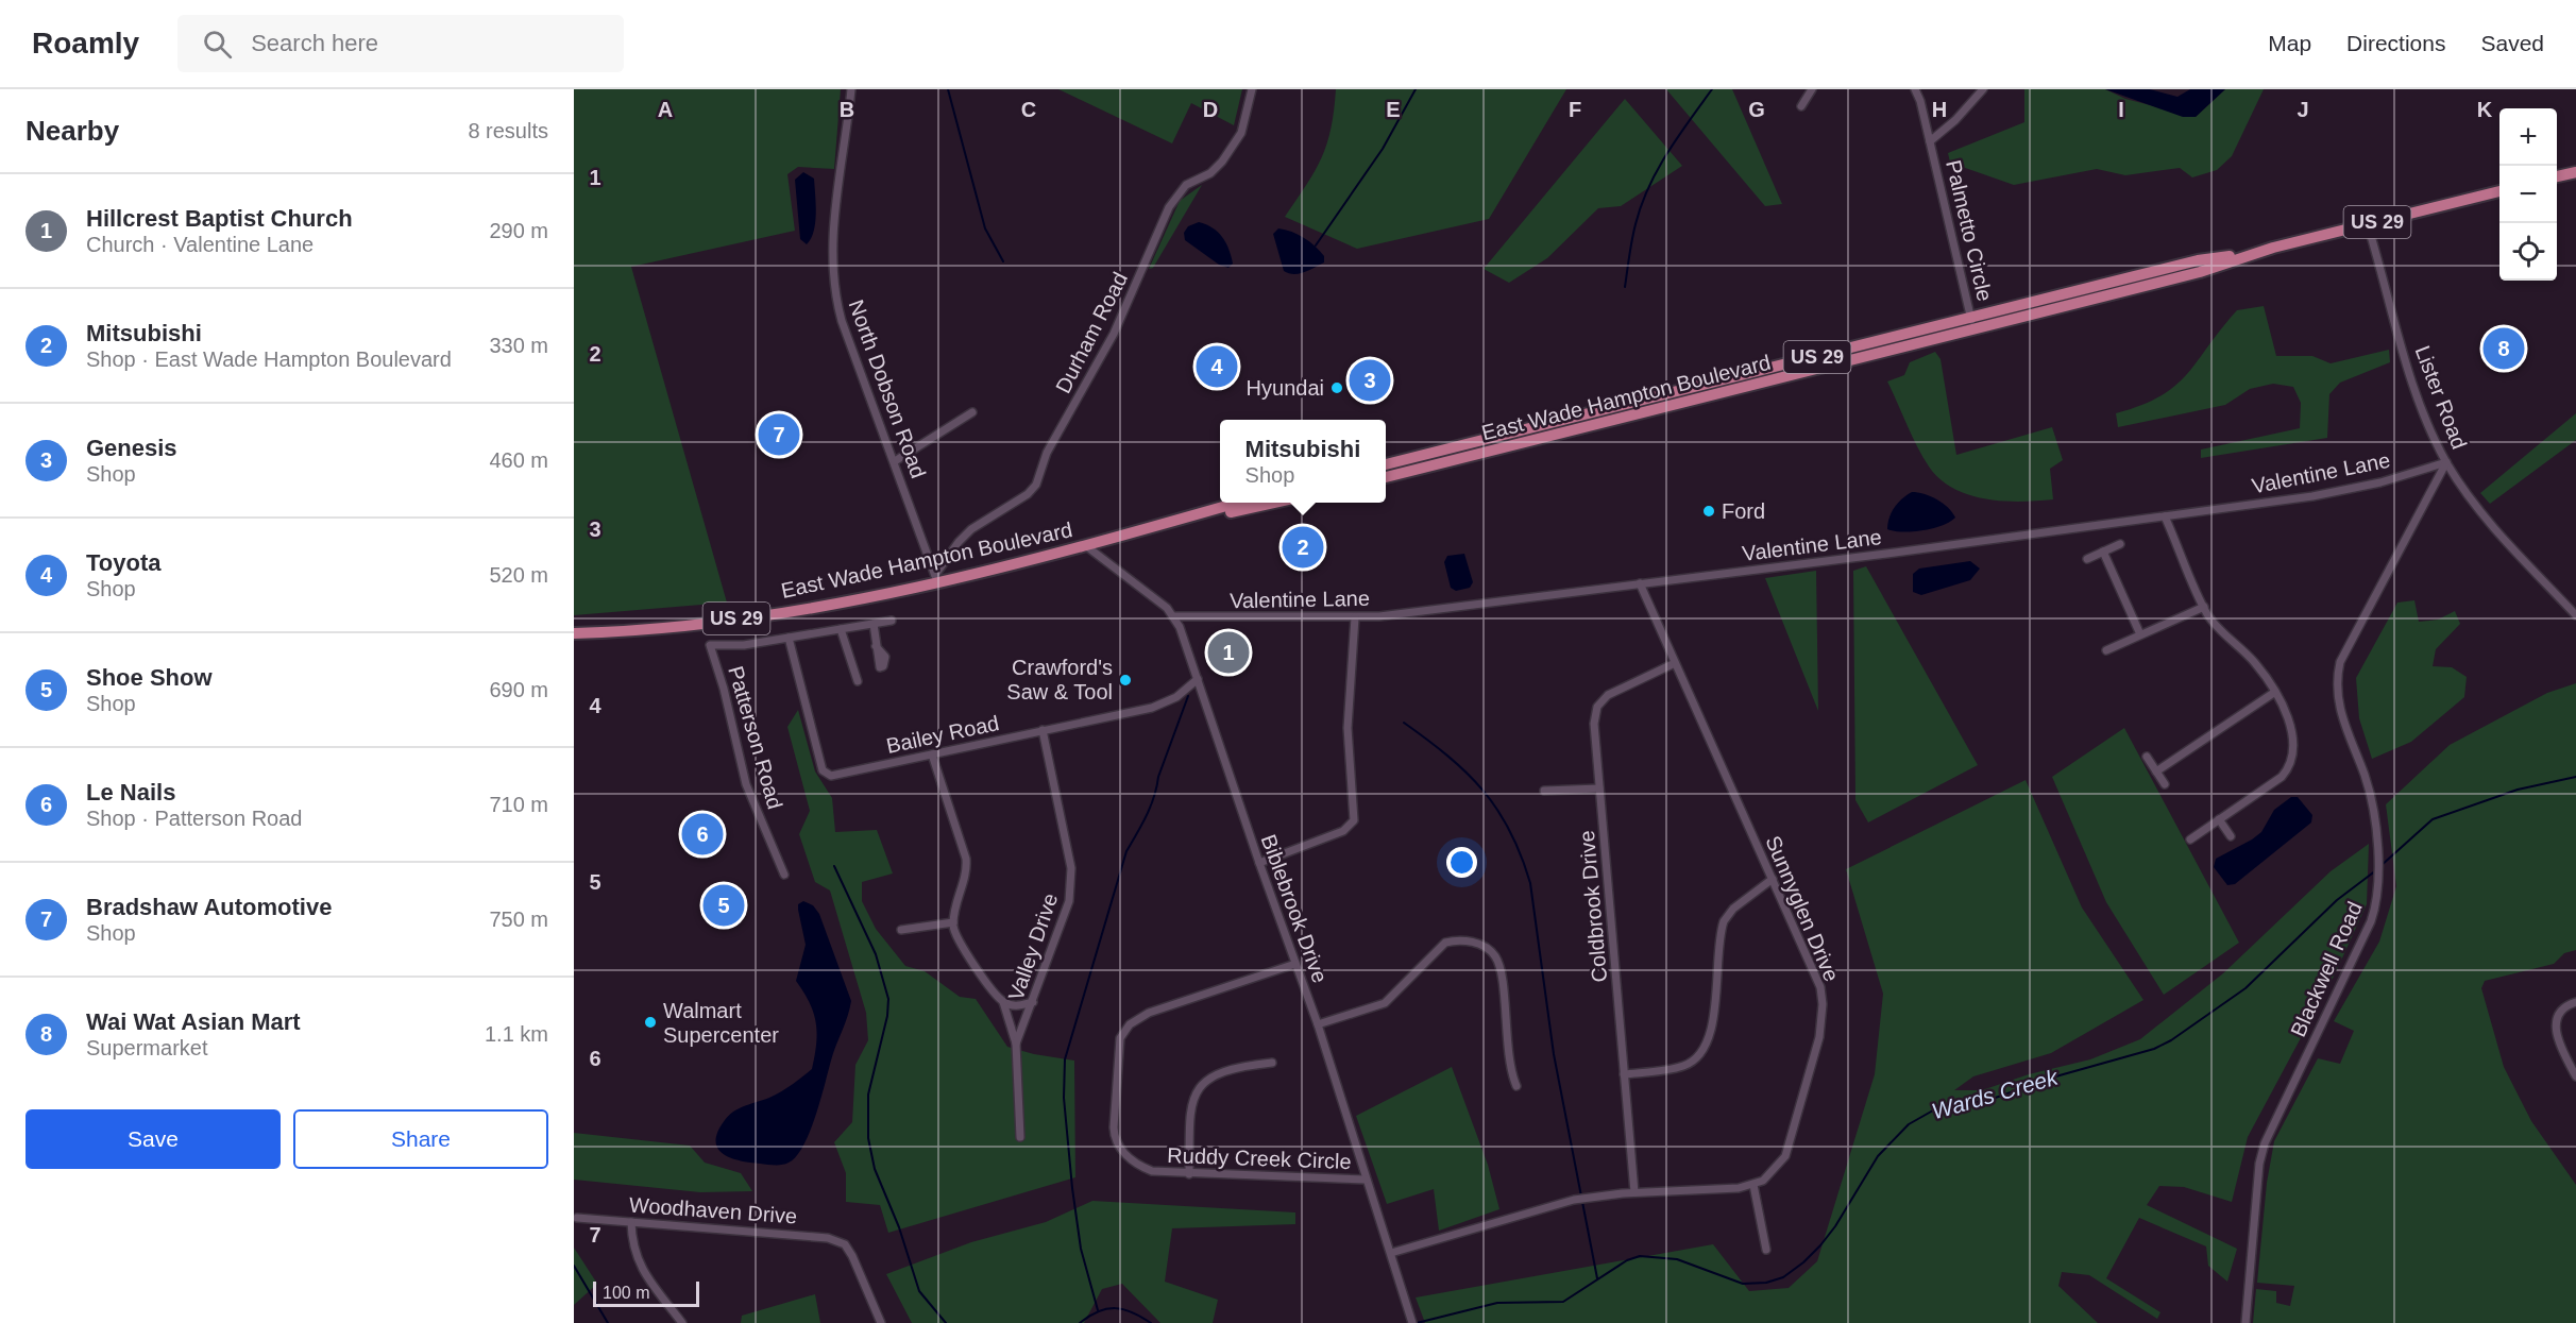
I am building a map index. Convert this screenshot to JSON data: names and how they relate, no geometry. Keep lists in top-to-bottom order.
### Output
{
  "streets": {
    "main road": ["US 29", "East Wade Hampton Boulevard"],
    "street": [
      "Palmetto Circle",
      "Durham Road",
      "North Dobson Road",
      "Lister Road",
      "Valentine Lane",
      "Bailey Road",
      "Patterson Road",
      "Coldbrook Drive",
      "Biblebrook Drive",
      "Sunnyglen Drive",
      "Valley Drive",
      "Blackwell Road",
      "Ruddy Creek Circle",
      "Woodhaven Drive"
    ]
  },
  "crossings": [
    ["Palmetto Circle", "East Wade Hampton Boulevard"],
    ["Durham Road", "North Dobson Road"],
    ["Durham Road", "East Wade Hampton Boulevard"],
    ["North Dobson Road", "East Wade Hampton Boulevard"],
    ["East Wade Hampton Boulevard", "Lister Road"],
    ["Lister Road", "Valentine Lane"],
    ["Lister Road", "Blackwell Road"],
    ["Valentine Lane", "Biblebrook Drive"],
    ["Valentine Lane", "Sunnyglen Drive"],
    ["Valentine Lane", "Blackwell Road"],
    ["Bailey Road", "Patterson Road"],
    ["Bailey Road", "Biblebrook Drive"],
    ["Bailey Road", "Valley Drive"],
    ["Coldbrook Drive", "Sunnyglen Drive"],
    ["Biblebrook Drive", "Sunnyglen Drive"],
    ["Biblebrook Drive", "Ruddy Creek Circle"]
  ],
  "water": ["Wards Creek"],
  "places": [
    "Hyundai",
    "Ford",
    "Crawford's Saw & Tool",
    "Walmart Supercenter"
  ],
  "scale_bar": "100 m",
  "page": {
    "header": "Roamly",
    "search": "Search here",
    "nav": ["Map", "Directions", "Saved"],
    "heading": ["Nearby", "8 results"],
    "map_buttons": ["+", "−"],
    "list": [
      {
        "mark": "1",
        "name": "Hillcrest Baptist Church",
        "note": "Church · Valentine Lane",
        "value": "290 m"
      },
      {
        "mark": "2",
        "name": "Mitsubishi",
        "note": "Shop · East Wade Hampton Boulevard",
        "value": "330 m"
      },
      {
        "mark": "3",
        "name": "Genesis",
        "note": "Shop",
        "value": "460 m"
      },
      {
        "mark": "4",
        "name": "Toyota",
        "note": "Shop",
        "value": "520 m"
      },
      {
        "mark": "5",
        "name": "Shoe Show",
        "note": "Shop",
        "value": "690 m"
      },
      {
        "mark": "6",
        "name": "Le Nails",
        "note": "Shop · Patterson Road",
        "value": "710 m"
      },
      {
        "mark": "7",
        "name": "Bradshaw Automotive",
        "note": "Shop",
        "value": "750 m"
      },
      {
        "mark": "8",
        "name": "Wai Wat Asian Mart",
        "note": "Supermarket",
        "value": "1.1 km"
      }
    ],
    "pins": [
      "8",
      "4",
      "3",
      "7",
      "2",
      "1",
      "6",
      "5"
    ],
    "popup": ["Mitsubishi", "Shop"],
    "buttons": ["Save", "Share"],
    "scale": "100 m"
  },
  "grid": {
    "columns": [
      "A",
      "B",
      "C",
      "D",
      "E",
      "F",
      "G",
      "H",
      "I",
      "J",
      "K"
    ],
    "rows": [
      "1",
      "2",
      "3",
      "4",
      "5",
      "6",
      "7"
    ]
  }
}
